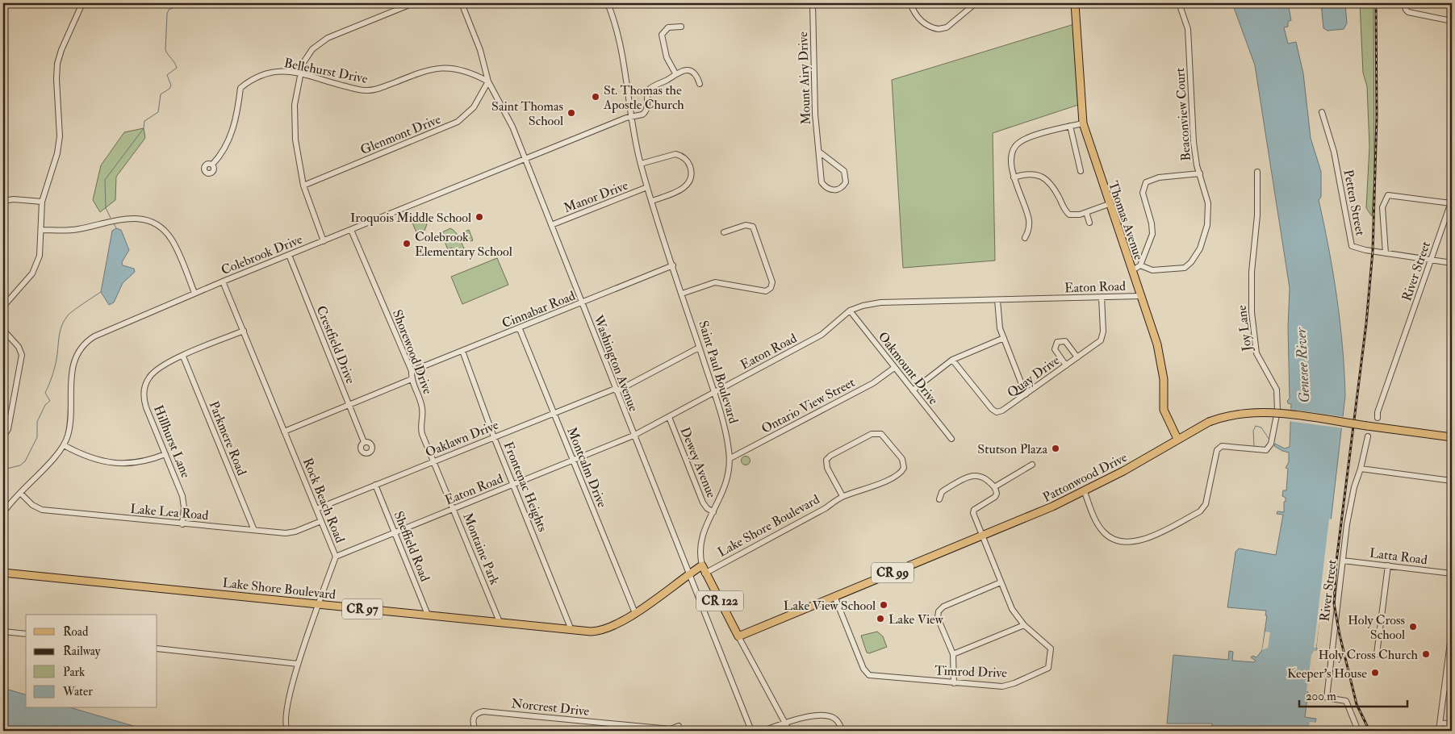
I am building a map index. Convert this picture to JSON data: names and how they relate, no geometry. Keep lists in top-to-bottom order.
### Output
{
  "streets": {
    "main road": [
      "Thomas Avenue",
      "Saint Paul Boulevard",
      "Pattonwood Drive",
      "Lake Shore Boulevard",
      "CR 99",
      "CR 122",
      "CR 97"
    ],
    "street": [
      "Bellehurst Drive",
      "Mount Airy Drive",
      "Beaconview Court",
      "Glenmont Drive",
      "Manor Drive",
      "Petten Street",
      "Colebrook Drive",
      "River Street",
      "Eaton Road",
      "Cinnabar Road",
      "Joy Lane",
      "Crestfield Drive",
      "Shorewood Drive",
      "Washington Avenue",
      "Oakmount Drive",
      "Quay Drive",
      "Ontario View Street",
      "Parkmere Road",
      "Oaklawn Drive",
      "Hillhurst Lane",
      "Dewey Avenue",
      "Montcalm Drive",
      "Frontenac Heights",
      "Rock Beach Road",
      "Lake Lea Road",
      "Sheffield Road",
      "Montaine Park",
      "Latta Road",
      "Timrod Drive",
      "Norcrest Drive"
    ]
  },
  "crossings": [
    ["Bellehurst Drive", "Glenmont Drive"],
    ["Bellehurst Drive", "Washington Avenue"],
    ["Glenmont Drive", "Washington Avenue"],
    ["Manor Drive", "Washington Avenue"],
    ["Manor Drive", "Saint Paul Boulevard"],
    ["Petten Street", "River Street"],
    ["Thomas Avenue", "Eaton Road"],
    ["Thomas Avenue", "Pattonwood Drive"],
    ["Colebrook Drive", "Crestfield Drive"],
    ["Colebrook Drive", "Shorewood Drive"],
    ["Colebrook Drive", "Washington Avenue"],
    ["Colebrook Drive", "Saint Paul Boulevard"],
    ["Colebrook Drive", "Rock Beach Road"],
    ["River Street", "Latta Road"],
    ["Eaton Road", "Washington Avenue"],
    ["Eaton Road", "Oakmount Drive"],
    ["Eaton Road", "Saint Paul Boulevard"],
    ["Eaton Road", "Quay Drive"],
    ["Eaton Road", "Dewey Avenue"],
    ["Eaton Road", "Montcalm Drive"],
    ["Eaton Road", "Frontenac Heights"],
    ["Eaton Road", "Rock Beach Road"],
    ["Eaton Road", "Sheffield Road"],
    ["Eaton Road", "Montaine Park"],
    ["Cinnabar Road", "Shorewood Drive"],
    ["Cinnabar Road", "Washington Avenue"],
    ["Cinnabar Road", "Saint Paul Boulevard"],
    ["Cinnabar Road", "Montcalm Drive"],
    ["Cinnabar Road", "Frontenac Heights"],
    ["Joy Lane", "Pattonwood Drive"],
    ["Shorewood Drive", "Oaklawn Drive"],
    ["Shorewood Drive", "Montaine Park"],
    ["Washington Avenue", "Oaklawn Drive"],
    ["Washington Avenue", "Lake Shore Boulevard"],
    ["Oakmount Drive", "Ontario View Street"],
    ["Saint Paul Boulevard", "Ontario View Street"],
    ["Saint Paul Boulevard", "Oaklawn Drive"],
    ["Saint Paul Boulevard", "Dewey Avenue"],
    ["Saint Paul Boulevard", "Pattonwood Drive"],
    ["Saint Paul Boulevard", "Lake Shore Boulevard"],
    ["Parkmere Road", "Hillhurst Lane"],
    ["Parkmere Road", "Lake Lea Road"],
    ["Oaklawn Drive", "Montcalm Drive"],
    ["Oaklawn Drive", "Frontenac Heights"],
    ["Oaklawn Drive", "Rock Beach Road"],
    ["Oaklawn Drive", "Sheffield Road"],
    ["Oaklawn Drive", "Montaine Park"],
    ["Hillhurst Lane", "Rock Beach Road"],
    ["Hillhurst Lane", "Lake Lea Road"],
    ["Montcalm Drive", "Lake Shore Boulevard"],
    ["Pattonwood Drive", "Timrod Drive"],
    ["Frontenac Heights", "Lake Shore Boulevard"],
    ["Rock Beach Road", "Lake Lea Road"],
    ["Rock Beach Road", "Lake Shore Boulevard"],
    ["Lake Shore Boulevard", "Sheffield Road"],
    ["Lake Shore Boulevard", "Montaine Park"]
  ],
  "water": ["Genesee River"],
  "places": [
    "St. Thomas the Apostle Church",
    "Saint Thomas School",
    "Iroquois Middle School",
    "Colebrook Elementary School",
    "Stutson Plaza",
    "Lake View School",
    "Lake View",
    "Holy Cross School",
    "Holy Cross Church",
    "Keeper's House"
  ],
  "legend": [
    "Road",
    "Railway",
    "Park",
    "Water"
  ],
  "scale_bar": "200 m"
}
